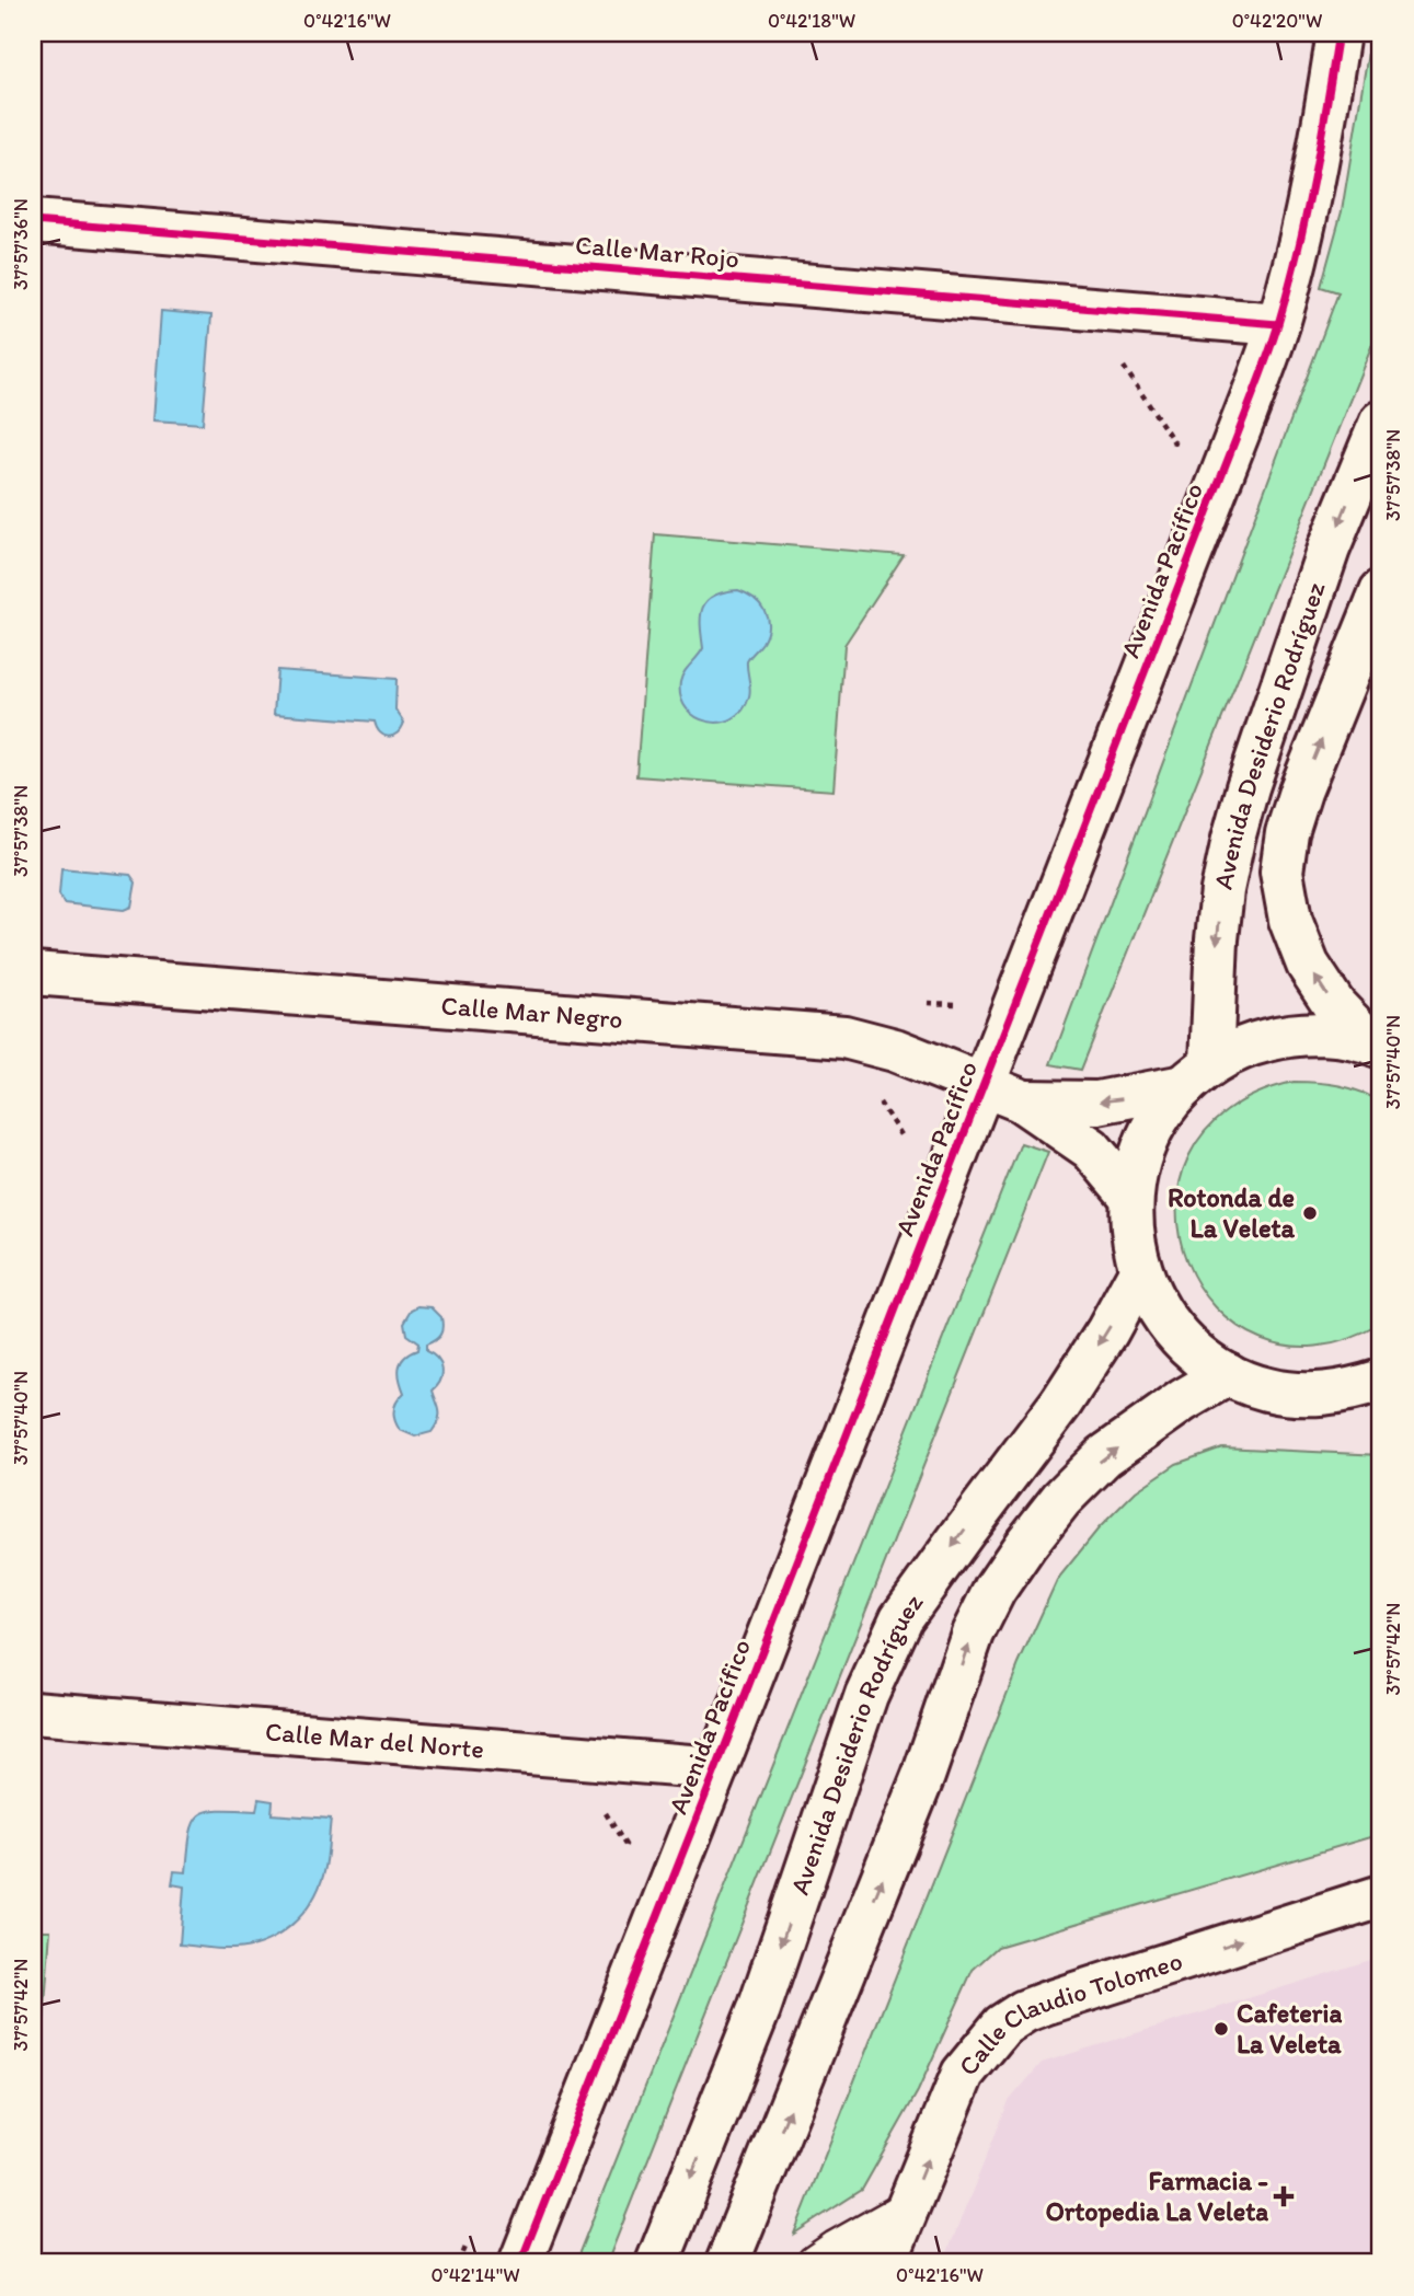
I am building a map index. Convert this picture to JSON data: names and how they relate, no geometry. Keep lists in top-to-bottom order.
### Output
{
  "streets": {
    "street": [
      "Calle Mar Rojo",
      "Avenida Pacífico",
      "Avenida Desiderio Rodríguez",
      "Calle Mar Negro",
      "Calle Mar del Norte",
      "Calle Claudio Tolomeo"
    ]
  },
  "crossings": [
    ["Calle Mar Rojo", "Avenida Pacífico"],
    ["Avenida Pacífico", "Calle Mar Negro"],
    ["Avenida Pacífico", "Calle Mar del Norte"],
    ["Avenida Desiderio Rodríguez", "Calle Mar Negro"]
  ],
  "one_way": ["Calle Claudio Tolomeo"],
  "places": {
    "other": ["Rotonda de La Veleta", "Cafeteria La Veleta"],
    "health": ["Farmacia - Ortopedia La Veleta"]
  },
  "coordinates": [
    "0°42'16\"W",
    "0°42'18\"W",
    "0°42'20\"W",
    "37°57'36\"N",
    "37°57'38\"N",
    "37°57'40\"N",
    "37°57'42\"N",
    "0°42'14\"W"
  ]
}
